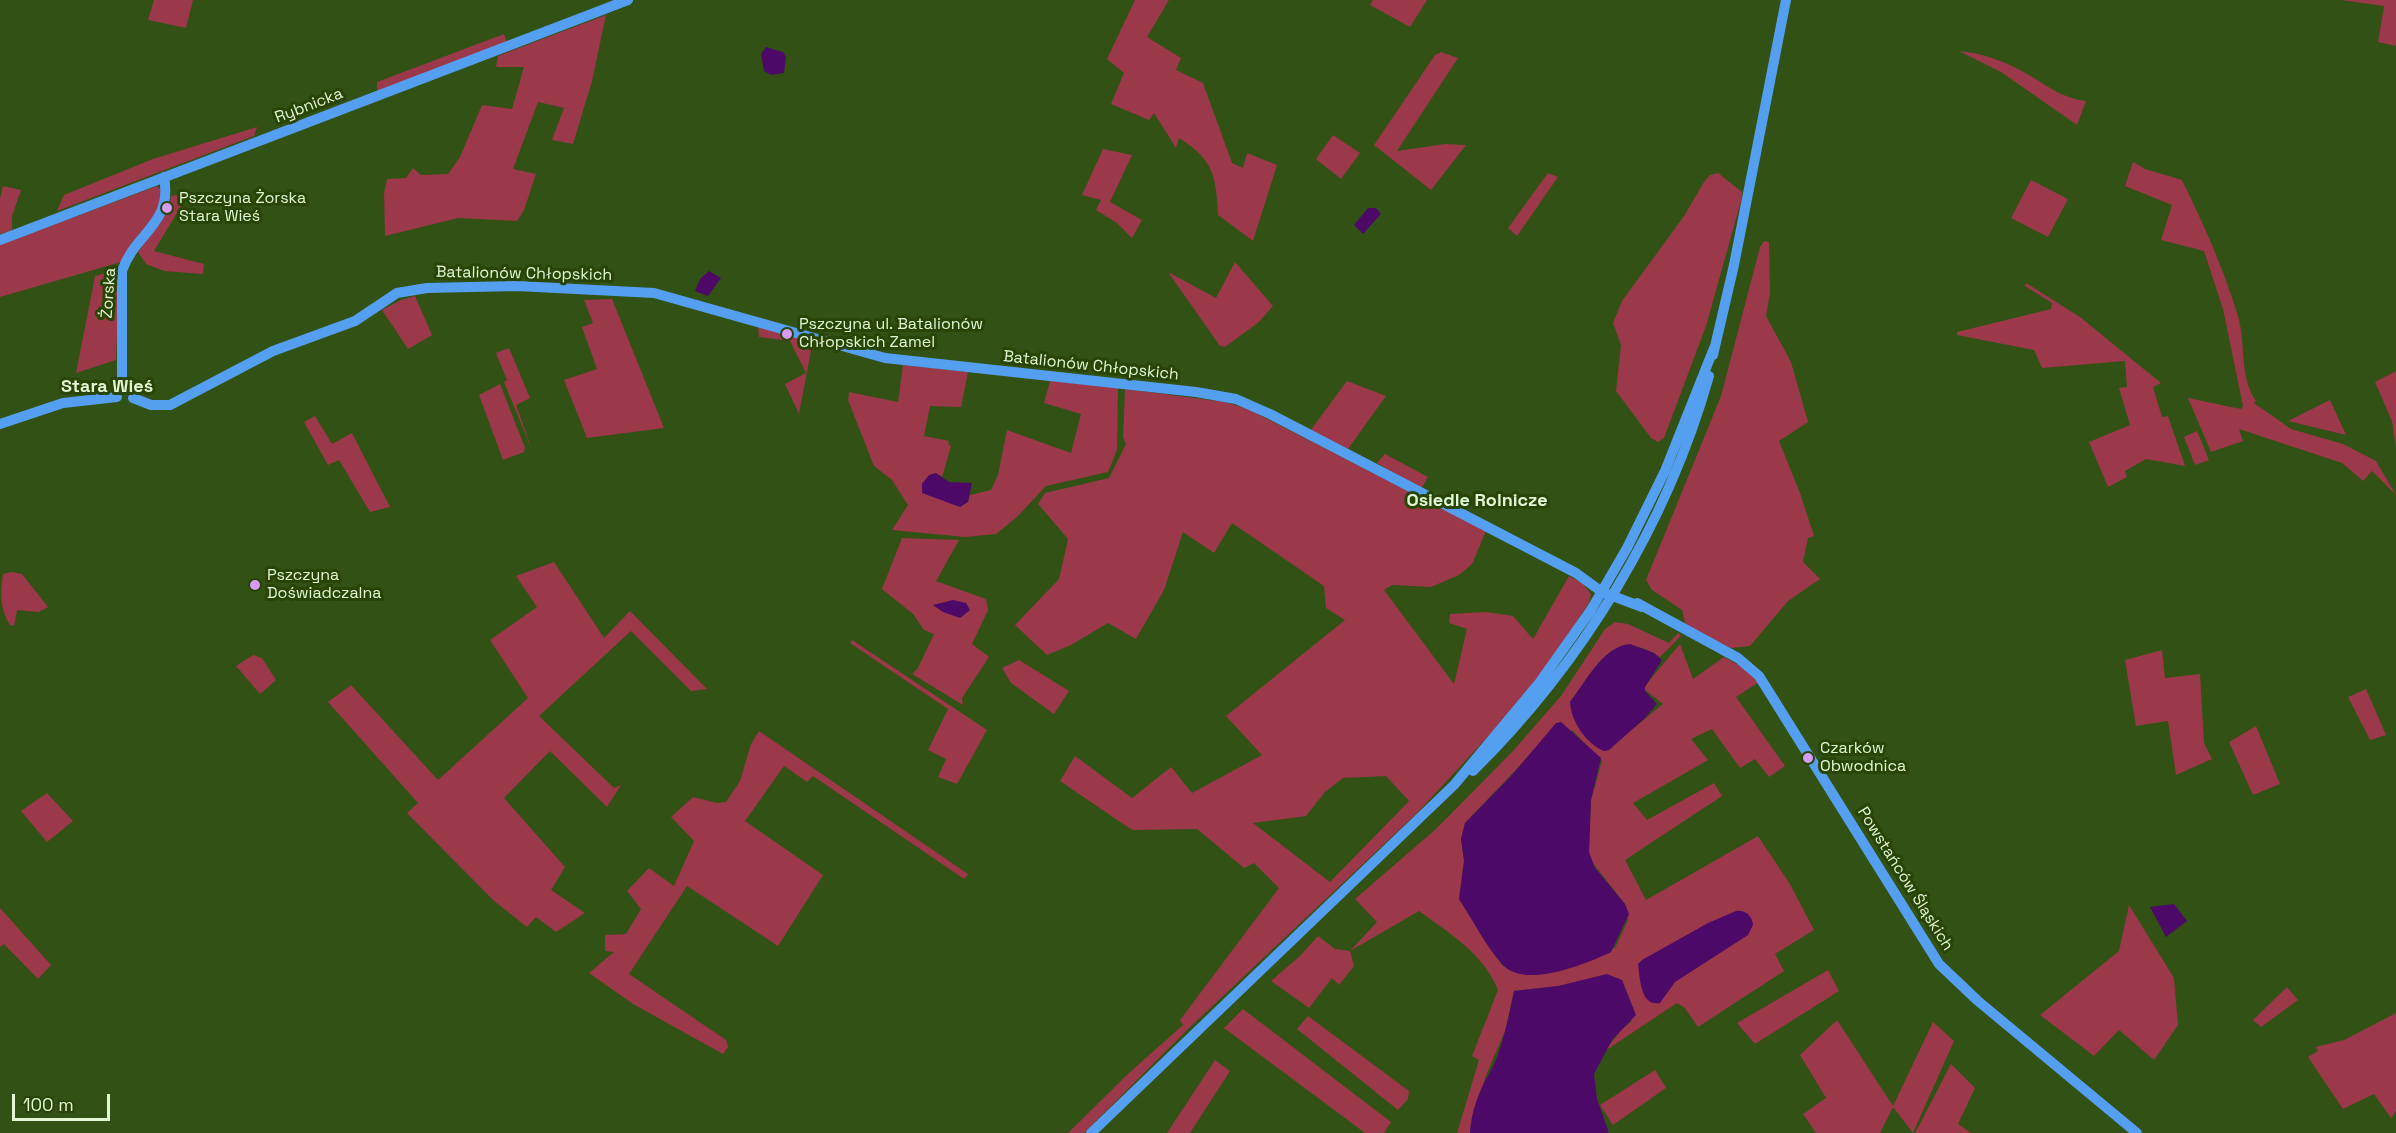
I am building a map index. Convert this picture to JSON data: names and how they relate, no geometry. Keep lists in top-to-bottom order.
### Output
{
  "streets": {
    "street": [
      "Rybnicka",
      "Batalionów Chłopskich",
      "Żorska",
      "Powstańców Śląskich"
    ]
  },
  "crossings": [
    ["Rybnicka", "Żorska"],
    ["Batalionów Chłopskich", "Żorska"],
    ["Batalionów Chłopskich", "Powstańców Śląskich"]
  ],
  "districts": ["Stara Wieś", "Osiedle Rolnicze"],
  "places": [
    "Pszczyna Żorska Stara Wieś",
    "Pszczyna ul. Batalionów Chłopskich Zamel",
    "Pszczyna Doświadczalna",
    "Czarków Obwodnica"
  ],
  "scale_bar": "100 m"
}
